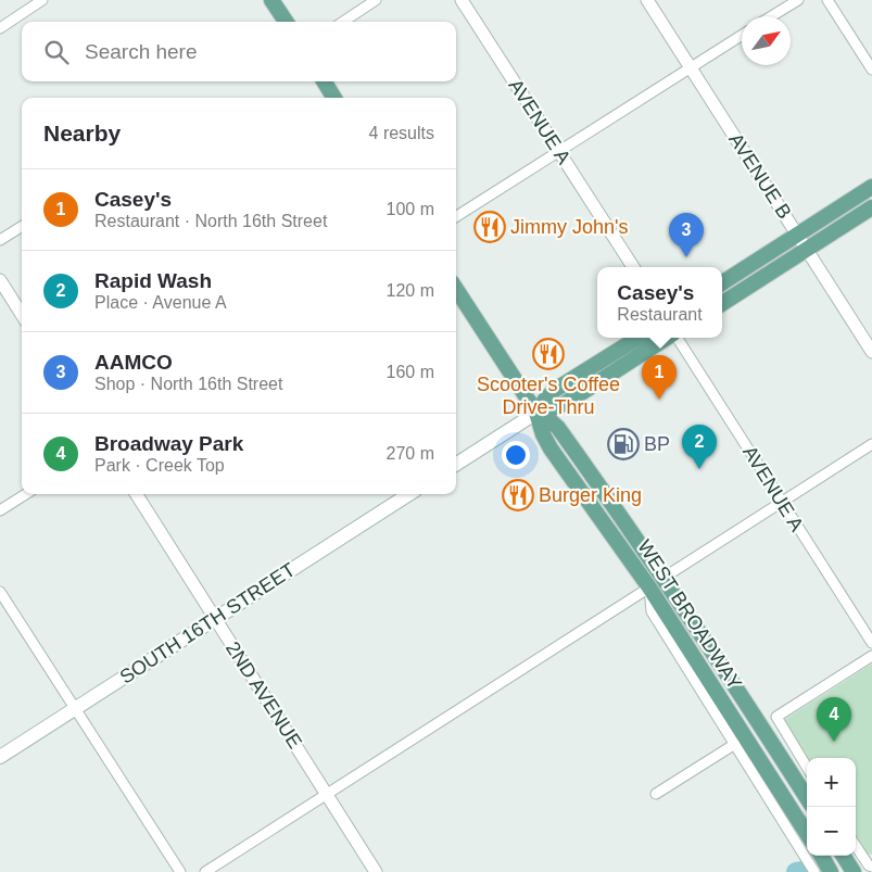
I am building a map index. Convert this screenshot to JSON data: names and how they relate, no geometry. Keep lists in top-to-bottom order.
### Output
{
  "streets": {
    "main road": ["WEST BROADWAY", "SOUTH 16TH STREET"],
    "street": ["AVENUE A", "AVENUE B", "2ND AVENUE"]
  },
  "crossings": [
    ["SOUTH 16TH STREET", "2ND AVENUE"]
  ],
  "places": {
    "restaurant": ["Jimmy John's", "Scooter's Coffee Drive-Thru", "Burger King"],
    "fuel station": ["BP"]
  },
  "north": "top right",
  "page": {
    "search": "Search here",
    "heading": ["Nearby", "4 results"],
    "list": [
      {
        "mark": "1",
        "name": "Casey's",
        "note": "Restaurant · North 16th Street",
        "value": "100 m"
      },
      {
        "mark": "2",
        "name": "Rapid Wash",
        "note": "Place · Avenue A",
        "value": "120 m"
      },
      {
        "mark": "3",
        "name": "AAMCO",
        "note": "Shop · North 16th Street",
        "value": "160 m"
      },
      {
        "mark": "4",
        "name": "Broadway Park",
        "note": "Park · Creek Top",
        "value": "270 m"
      }
    ],
    "pins": [
      "3",
      "1",
      "2",
      "4"
    ],
    "popup": ["Casey's", "Restaurant"],
    "map_buttons": ["+", "−"]
  }
}
